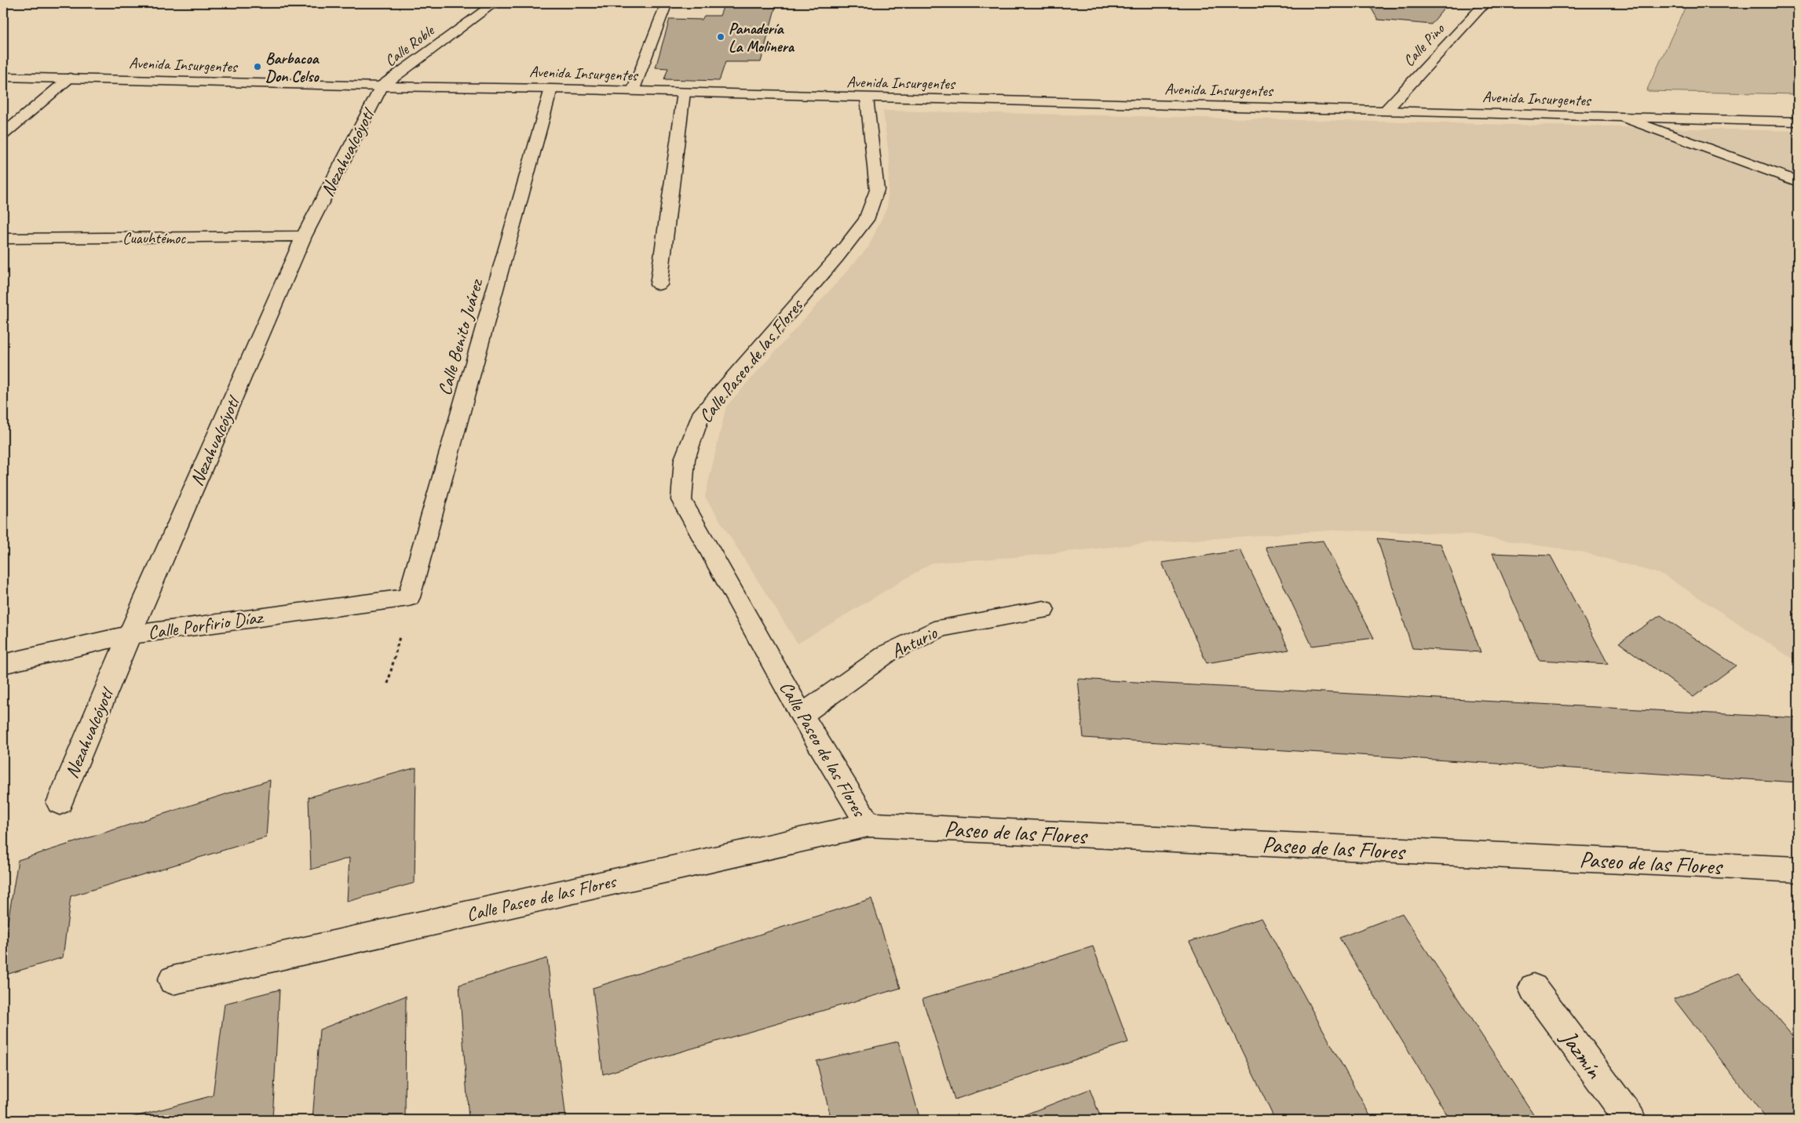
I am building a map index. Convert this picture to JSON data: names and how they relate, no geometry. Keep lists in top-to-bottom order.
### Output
{
  "streets": {
    "street": [
      "Calle Pino",
      "Calle Roble",
      "Avenida Insurgentes",
      "Nezahualcóyotl",
      "Cuauhtémoc",
      "Calle Benito Juárez",
      "Calle Paseo de las Flores",
      "Calle Porfirio Díaz",
      "Anturio",
      "Paseo de las Flores",
      "Jazmín"
    ]
  },
  "crossings": [
    ["Calle Pino", "Avenida Insurgentes"],
    ["Calle Roble", "Avenida Insurgentes"],
    ["Calle Roble", "Nezahualcóyotl"],
    ["Avenida Insurgentes", "Nezahualcóyotl"],
    ["Avenida Insurgentes", "Calle Benito Juárez"],
    ["Avenida Insurgentes", "Calle Paseo de las Flores"],
    ["Nezahualcóyotl", "Cuauhtémoc"],
    ["Nezahualcóyotl", "Calle Porfirio Díaz"],
    ["Calle Benito Juárez", "Calle Porfirio Díaz"],
    ["Calle Paseo de las Flores", "Anturio"],
    ["Calle Paseo de las Flores", "Paseo de las Flores"]
  ],
  "places": ["Panadería La Molinera", "Barbacoa Don Celso"]
}
